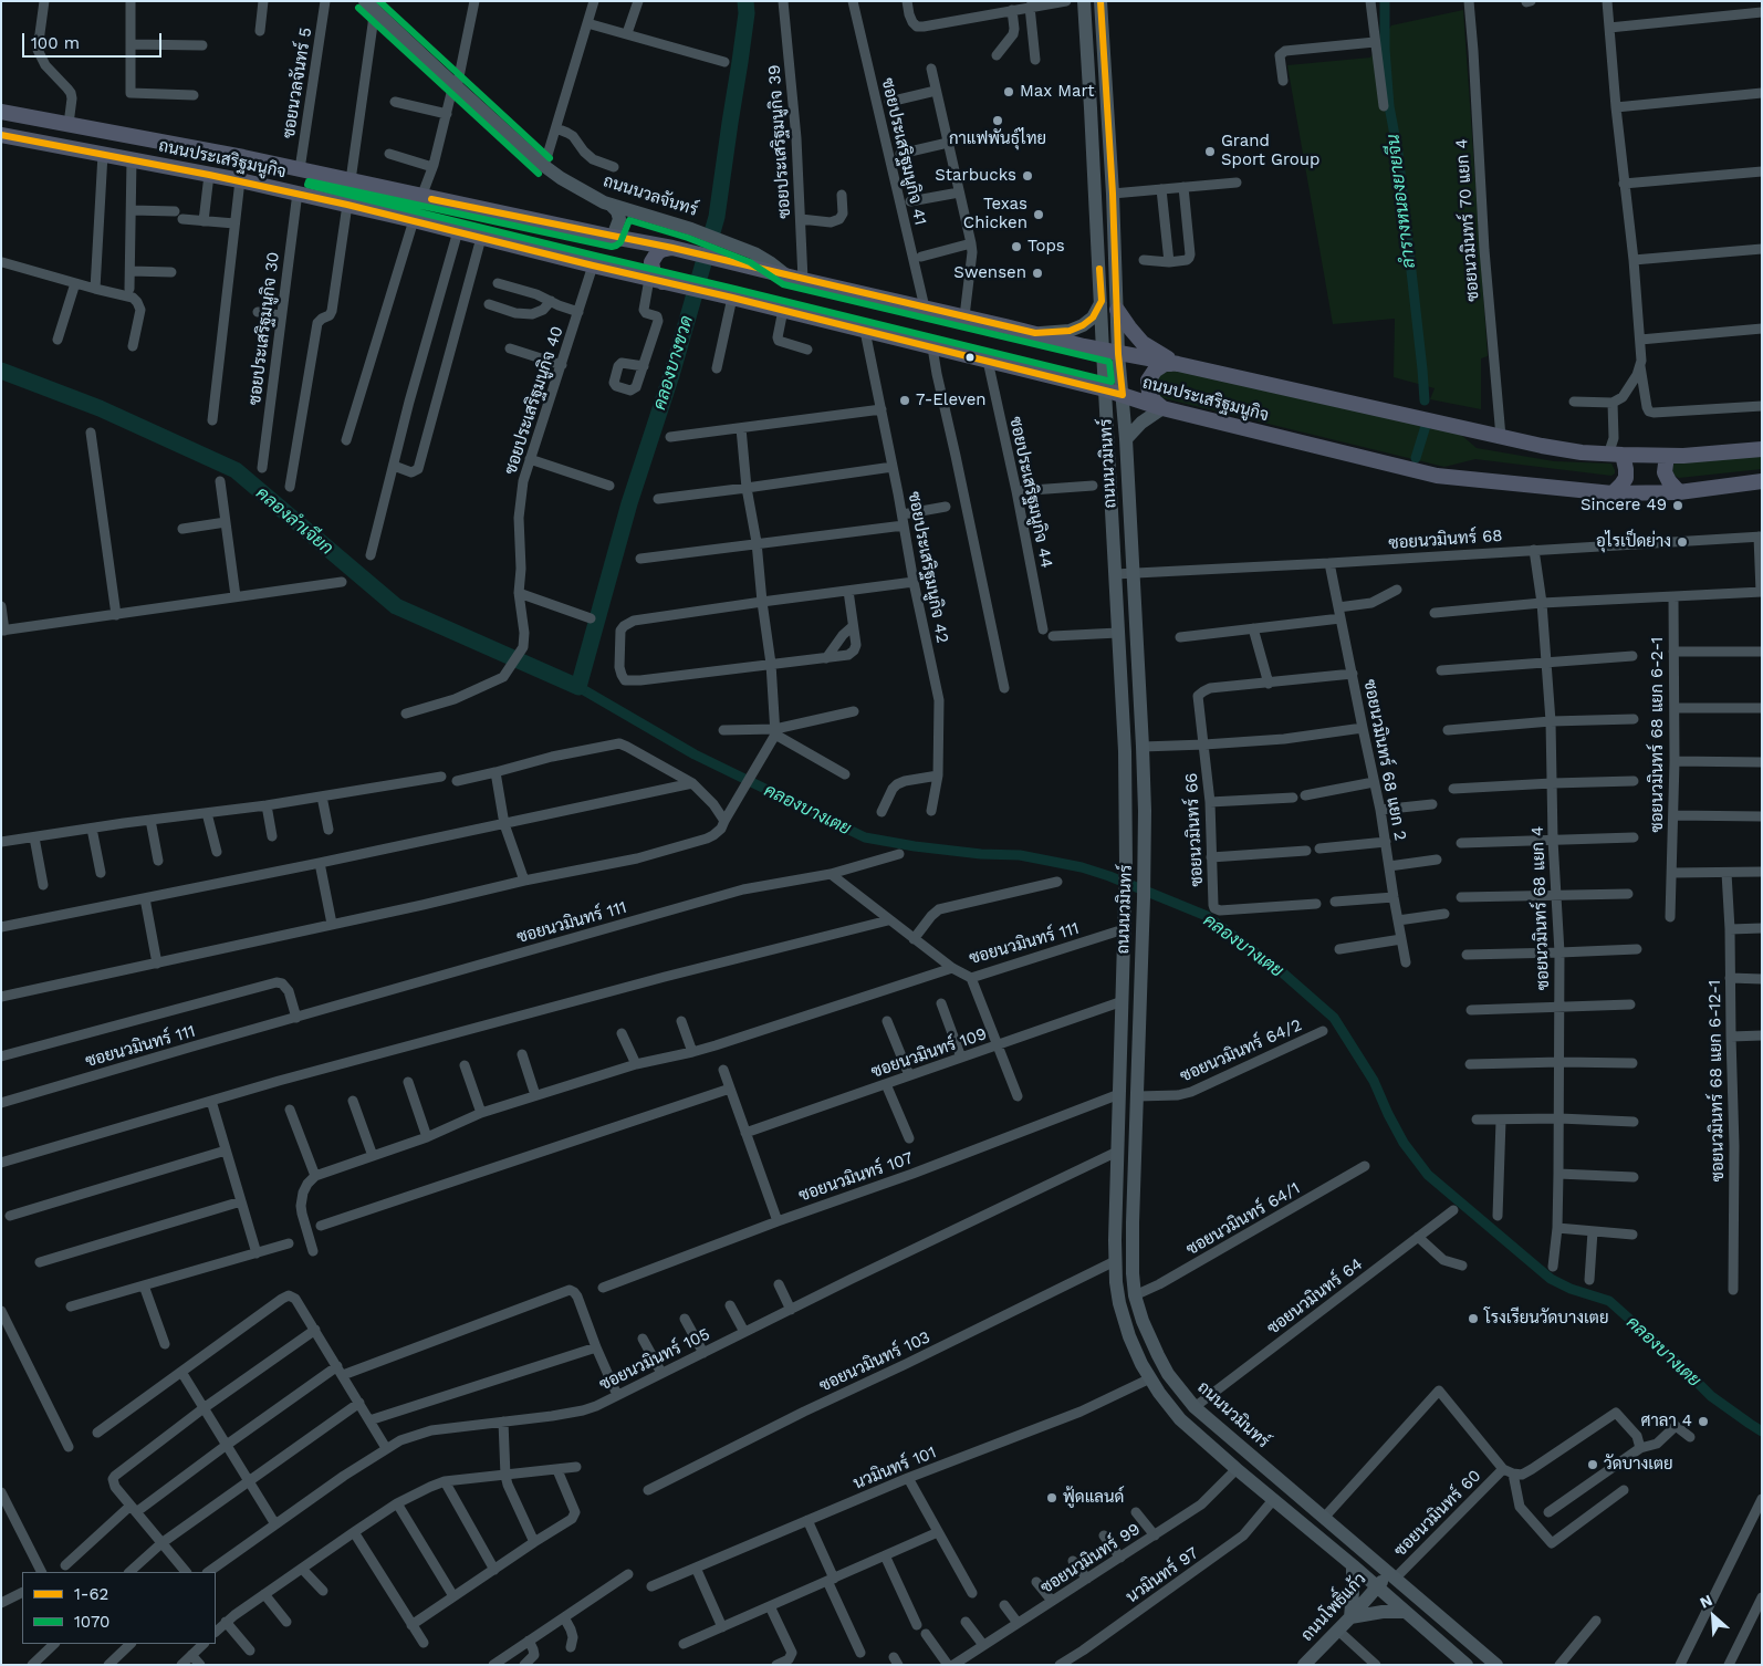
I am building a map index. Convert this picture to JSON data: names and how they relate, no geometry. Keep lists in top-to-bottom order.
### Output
{
  "streets": {
    "main road": [
      "ถนนประเสริฐมนูกิจ",
      "ถนนนวลจันทร์",
      "ถนนนวมินทร์",
      "ถนนโพธิ์แก้ว"
    ],
    "street": [
      "ซอยนวลจันทร์ 5",
      "ซอยประเสริฐมนูกิจ 39",
      "ซอยประเสริฐมนูกิจ 41",
      "ซอยนวมินทร์ 70 แยก 4",
      "ซอยประเสริฐมนูกิจ 30",
      "ซอยประเสริฐมนูกิจ 40",
      "ซอยประเสริฐมนูกิจ 44",
      "ซอยนวมินทร์ 68",
      "ซอยประเสริฐมนูกิจ 42",
      "ซอยนวมินทร์ 68 แยก 6-2-1",
      "ซอยนวมินทร์ 68 แยก 2",
      "ซอยนวมินทร์ 66",
      "ซอยนวมินทร์ 68 แยก 4",
      "ซอยนวมินทร์ 111",
      "ซอยนวมินทร์ 64/2",
      "ซอยนวมินทร์ 109",
      "ซอยนวมินทร์ 68 แยก 6-12-1",
      "ซอยนวมินทร์ 107",
      "ซอยนวมินทร์ 64/1",
      "ซอยนวมินทร์ 64",
      "ซอยนวมินทร์ 105",
      "ซอยนวมินทร์ 103",
      "นวมินทร์ 101",
      "ซอยนวมินทร์ 60",
      "ซอยนวมินทร์ 99",
      "นวมินทร์ 97"
    ]
  },
  "crossings": [
    ["ซอยนวลจันทร์ 5", "ถนนประเสริฐมนูกิจ"],
    ["ซอยประเสริฐมนูกิจ 39", "ถนนประเสริฐมนูกิจ"],
    ["ซอยประเสริฐมนูกิจ 41", "ถนนประเสริฐมนูกิจ"],
    ["ถนนประเสริฐมนูกิจ", "ถนนนวลจันทร์"],
    ["ถนนประเสริฐมนูกิจ", "ซอยนวมินทร์ 70 แยก 4"],
    ["ถนนประเสริฐมนูกิจ", "ซอยประเสริฐมนูกิจ 30"],
    ["ถนนประเสริฐมนูกิจ", "ซอยประเสริฐมนูกิจ 40"],
    ["ถนนประเสริฐมนูกิจ", "ถนนนวมินทร์"],
    ["ถนนประเสริฐมนูกิจ", "ซอยประเสริฐมนูกิจ 44"],
    ["ถนนประเสริฐมนูกิจ", "ซอยประเสริฐมนูกิจ 42"],
    ["ถนนนวมินทร์", "ซอยนวมินทร์ 68"],
    ["ถนนนวมินทร์", "ซอยนวมินทร์ 111"],
    ["ถนนนวมินทร์", "ซอยนวมินทร์ 64/2"],
    ["ถนนนวมินทร์", "ซอยนวมินทร์ 109"],
    ["ถนนนวมินทร์", "ซอยนวมินทร์ 107"],
    ["ถนนนวมินทร์", "ซอยนวมินทร์ 64/1"],
    ["ถนนนวมินทร์", "ซอยนวมินทร์ 64"],
    ["ถนนนวมินทร์", "ซอยนวมินทร์ 105"],
    ["ถนนนวมินทร์", "ซอยนวมินทร์ 103"],
    ["ถนนนวมินทร์", "นวมินทร์ 101"],
    ["ถนนนวมินทร์", "ซอยนวมินทร์ 60"],
    ["ถนนนวมินทร์", "ซอยนวมินทร์ 99"],
    ["ถนนนวมินทร์", "นวมินทร์ 97"],
    ["ถนนนวมินทร์", "ถนนโพธิ์แก้ว"],
    ["ซอยนวมินทร์ 68", "ซอยนวมินทร์ 68 แยก 2"],
    ["ซอยนวมินทร์ 68", "ซอยนวมินทร์ 68 แยก 4"],
    ["ซอยนวมินทร์ 60", "ถนนโพธิ์แก้ว"]
  ],
  "water": [
    "ลำรางหนองยายจีน",
    "คลองบางขวด",
    "คลองลำเจียก",
    "คลองบางเตย"
  ],
  "places": [
    "Max Mart",
    "กาแฟพันธุ์ไทย",
    "Grand Sport Group",
    "Starbucks",
    "Texas Chicken",
    "Tops",
    "Swensen",
    "7-Eleven",
    "Sincere 49",
    "อุไรเป็ดย่าง",
    "โรงเรียนวัดบางเตย",
    "ศาลา 4",
    "วัดบางเตย",
    "ฟู้ดแลนด์"
  ],
  "lines": ["transit line 1-62", "transit line 1070"],
  "legend": ["1-62", "1070"],
  "scale_bar": "100 m",
  "north": "top left"
}
